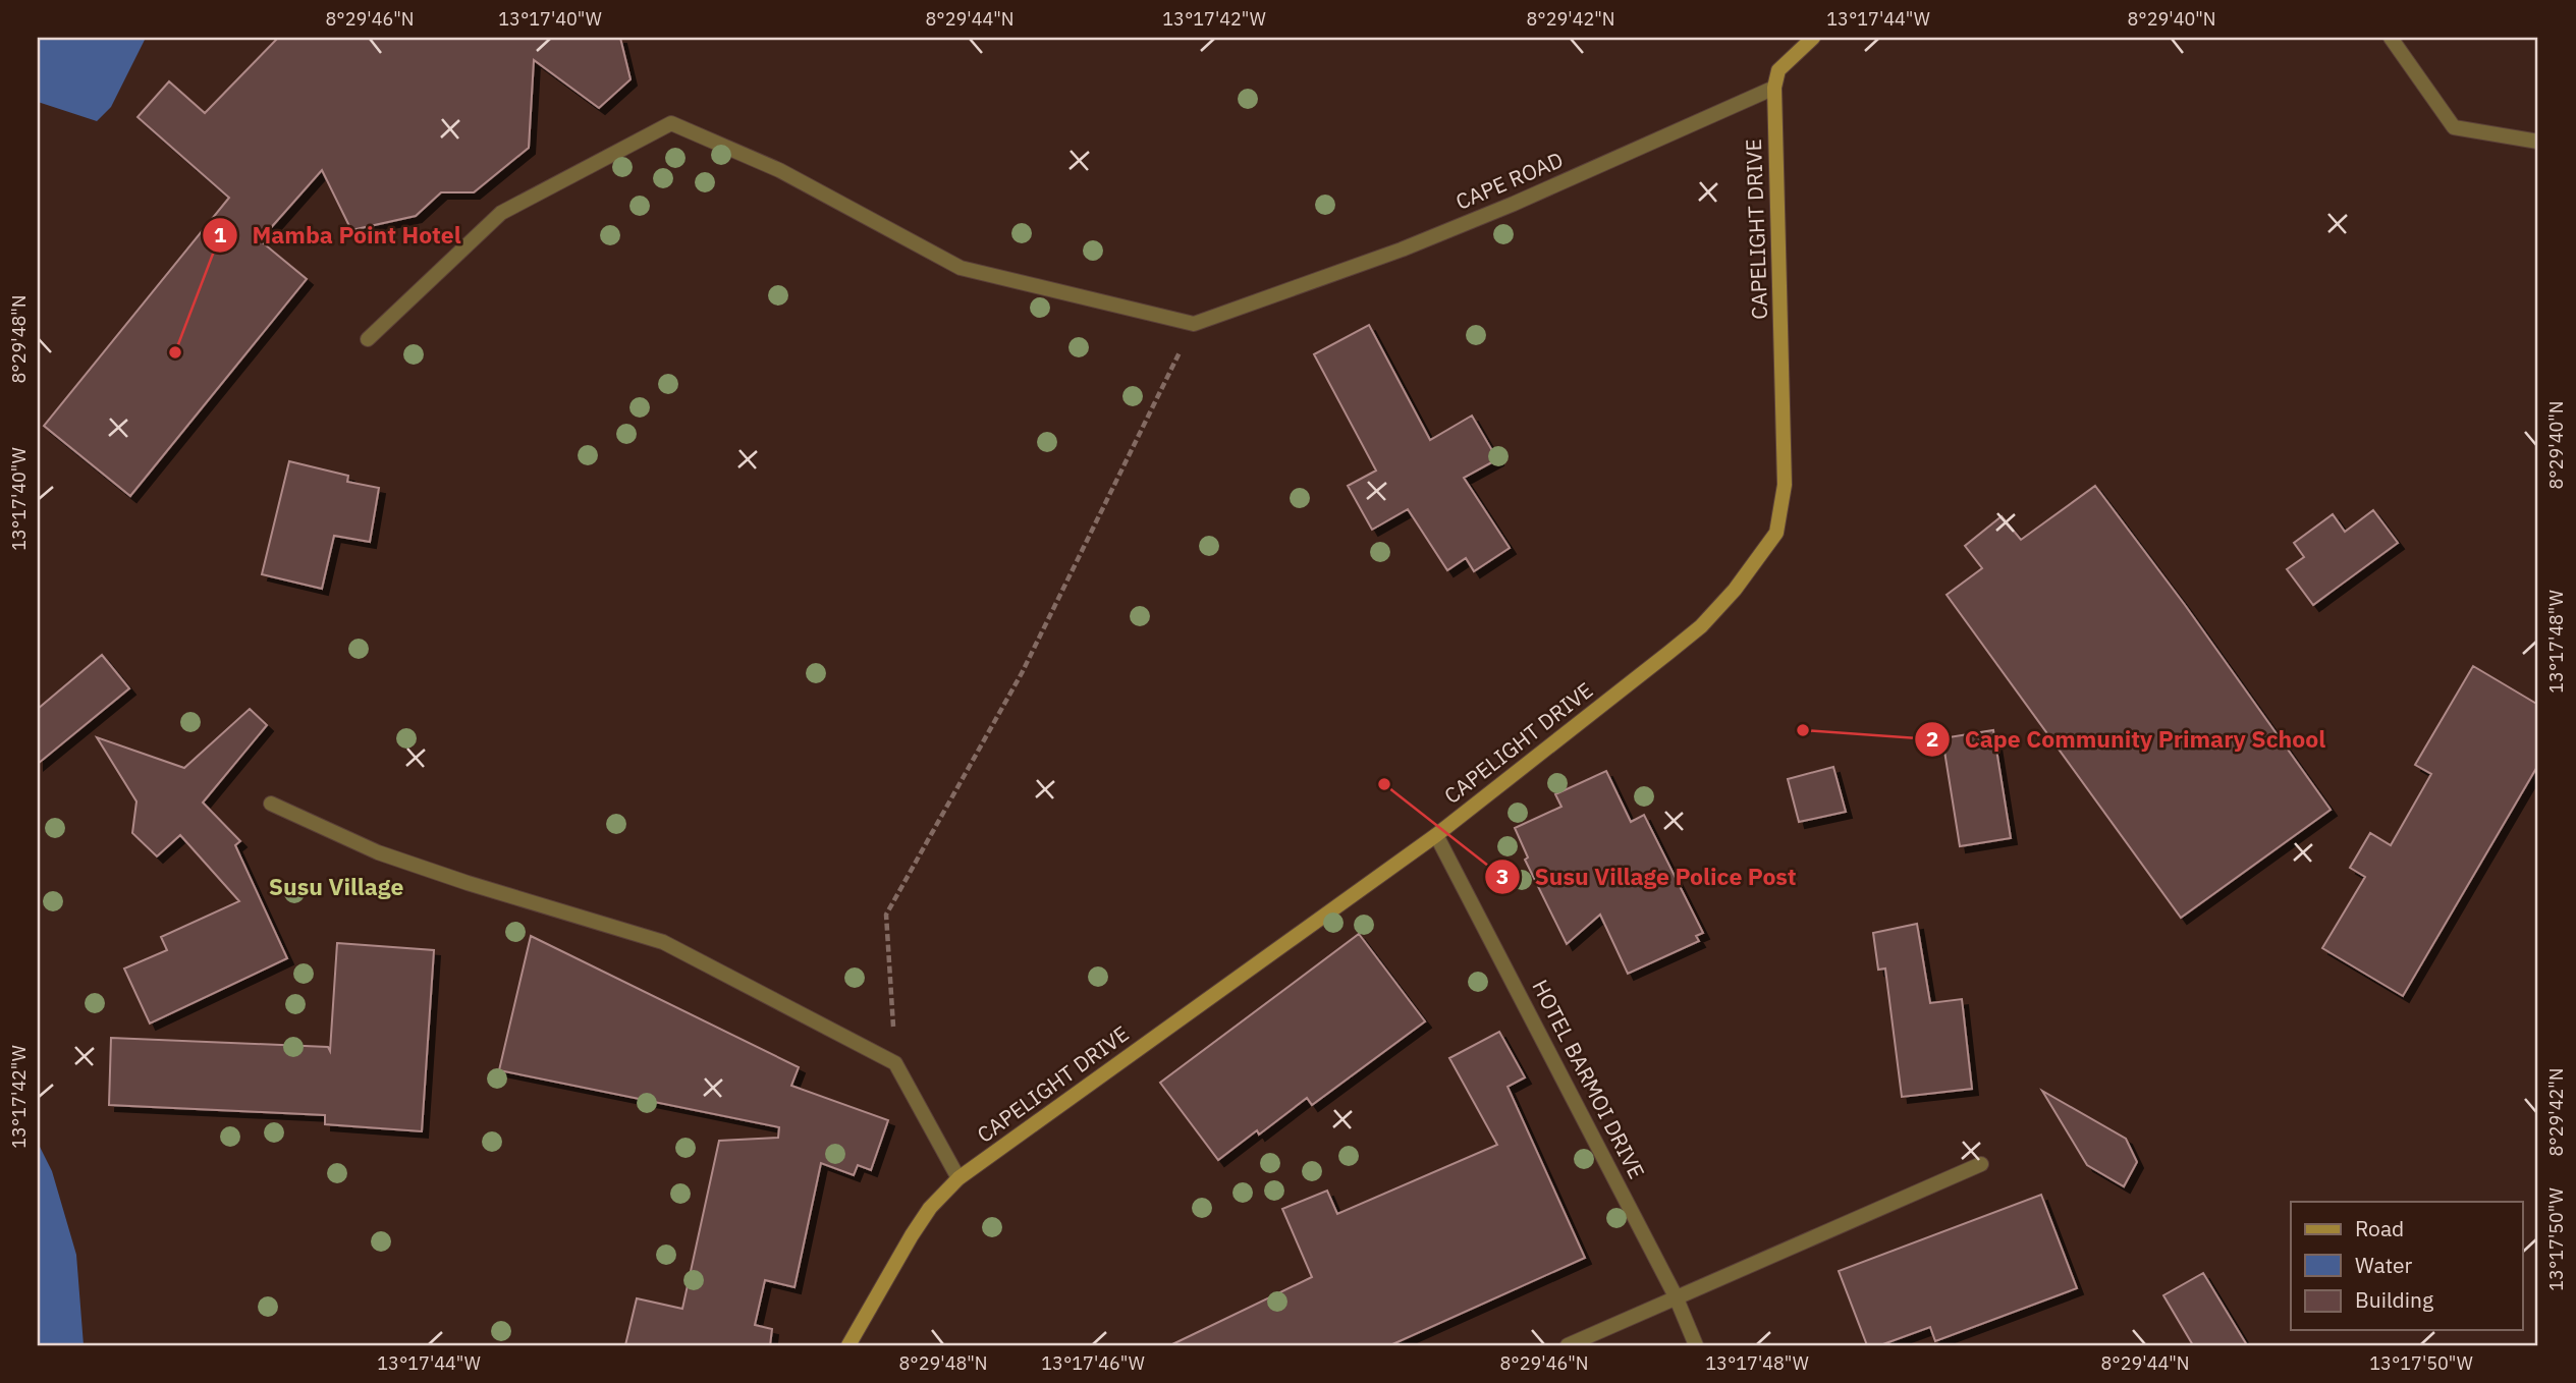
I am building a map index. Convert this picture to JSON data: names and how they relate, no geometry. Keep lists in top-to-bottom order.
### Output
{
  "streets": {
    "street": ["CAPE ROAD", "CAPELIGHT DRIVE", "HOTEL BARMOI DRIVE"]
  },
  "crossings": [
    ["CAPE ROAD", "CAPELIGHT DRIVE"],
    ["CAPELIGHT DRIVE", "HOTEL BARMOI DRIVE"]
  ],
  "districts": ["Susu Village"],
  "places": ["Mamba Point Hotel", "Cape Community Primary School", "Susu Village Police Post"],
  "legend": ["Road", "Water", "Building"],
  "coordinates": [
    "8°29'46\"N",
    "13°17'40\"W",
    "8°29'44\"N",
    "13°17'42\"W",
    "8°29'42\"N",
    "13°17'44\"W",
    "8°29'40\"N",
    "8°29'48\"N",
    "13°17'48\"W",
    "13°17'50\"W",
    "13°17'46\"W"
  ]
}
